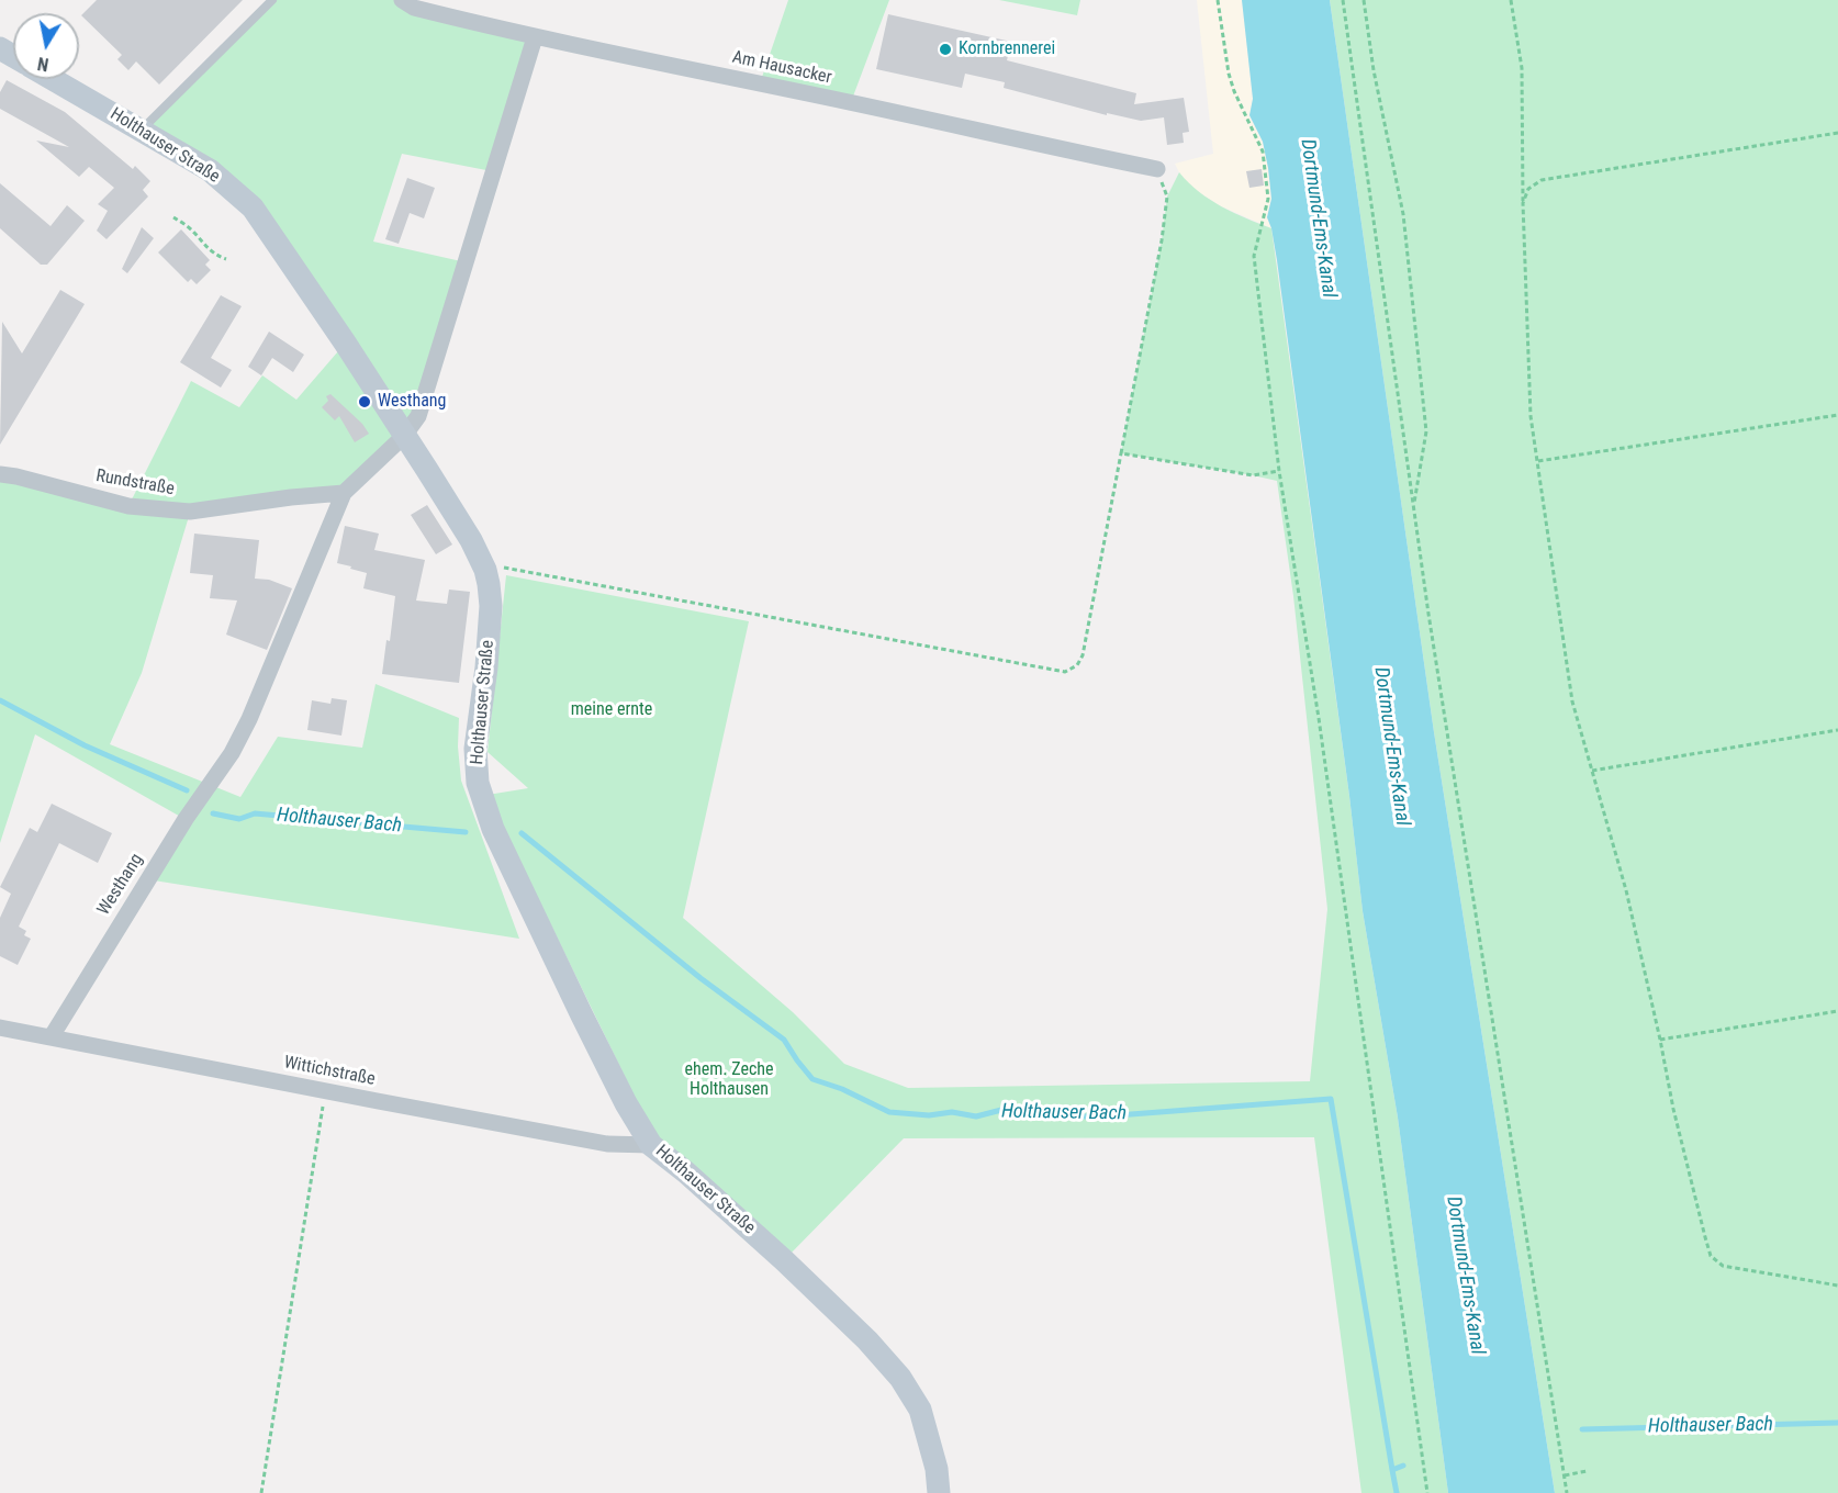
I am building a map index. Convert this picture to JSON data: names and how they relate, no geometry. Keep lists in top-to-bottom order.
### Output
{
  "streets": {
    "street": [
      "Am Hausacker",
      "Holthauser Straße",
      "Rundstraße",
      "Westhang",
      "Wittichstraße"
    ]
  },
  "crossings": [
    ["Am Hausacker", "Westhang"],
    ["Holthauser Straße", "Westhang"],
    ["Holthauser Straße", "Wittichstraße"],
    ["Rundstraße", "Westhang"],
    ["Westhang", "Wittichstraße"]
  ],
  "water": ["Dortmund-Ems-Kanal", "Holthauser Bach"],
  "parks": ["meine ernte", "ehem. Zeche Holthausen"],
  "places": ["Kornbrennerei", "Westhang"],
  "north": "bottom"
}
